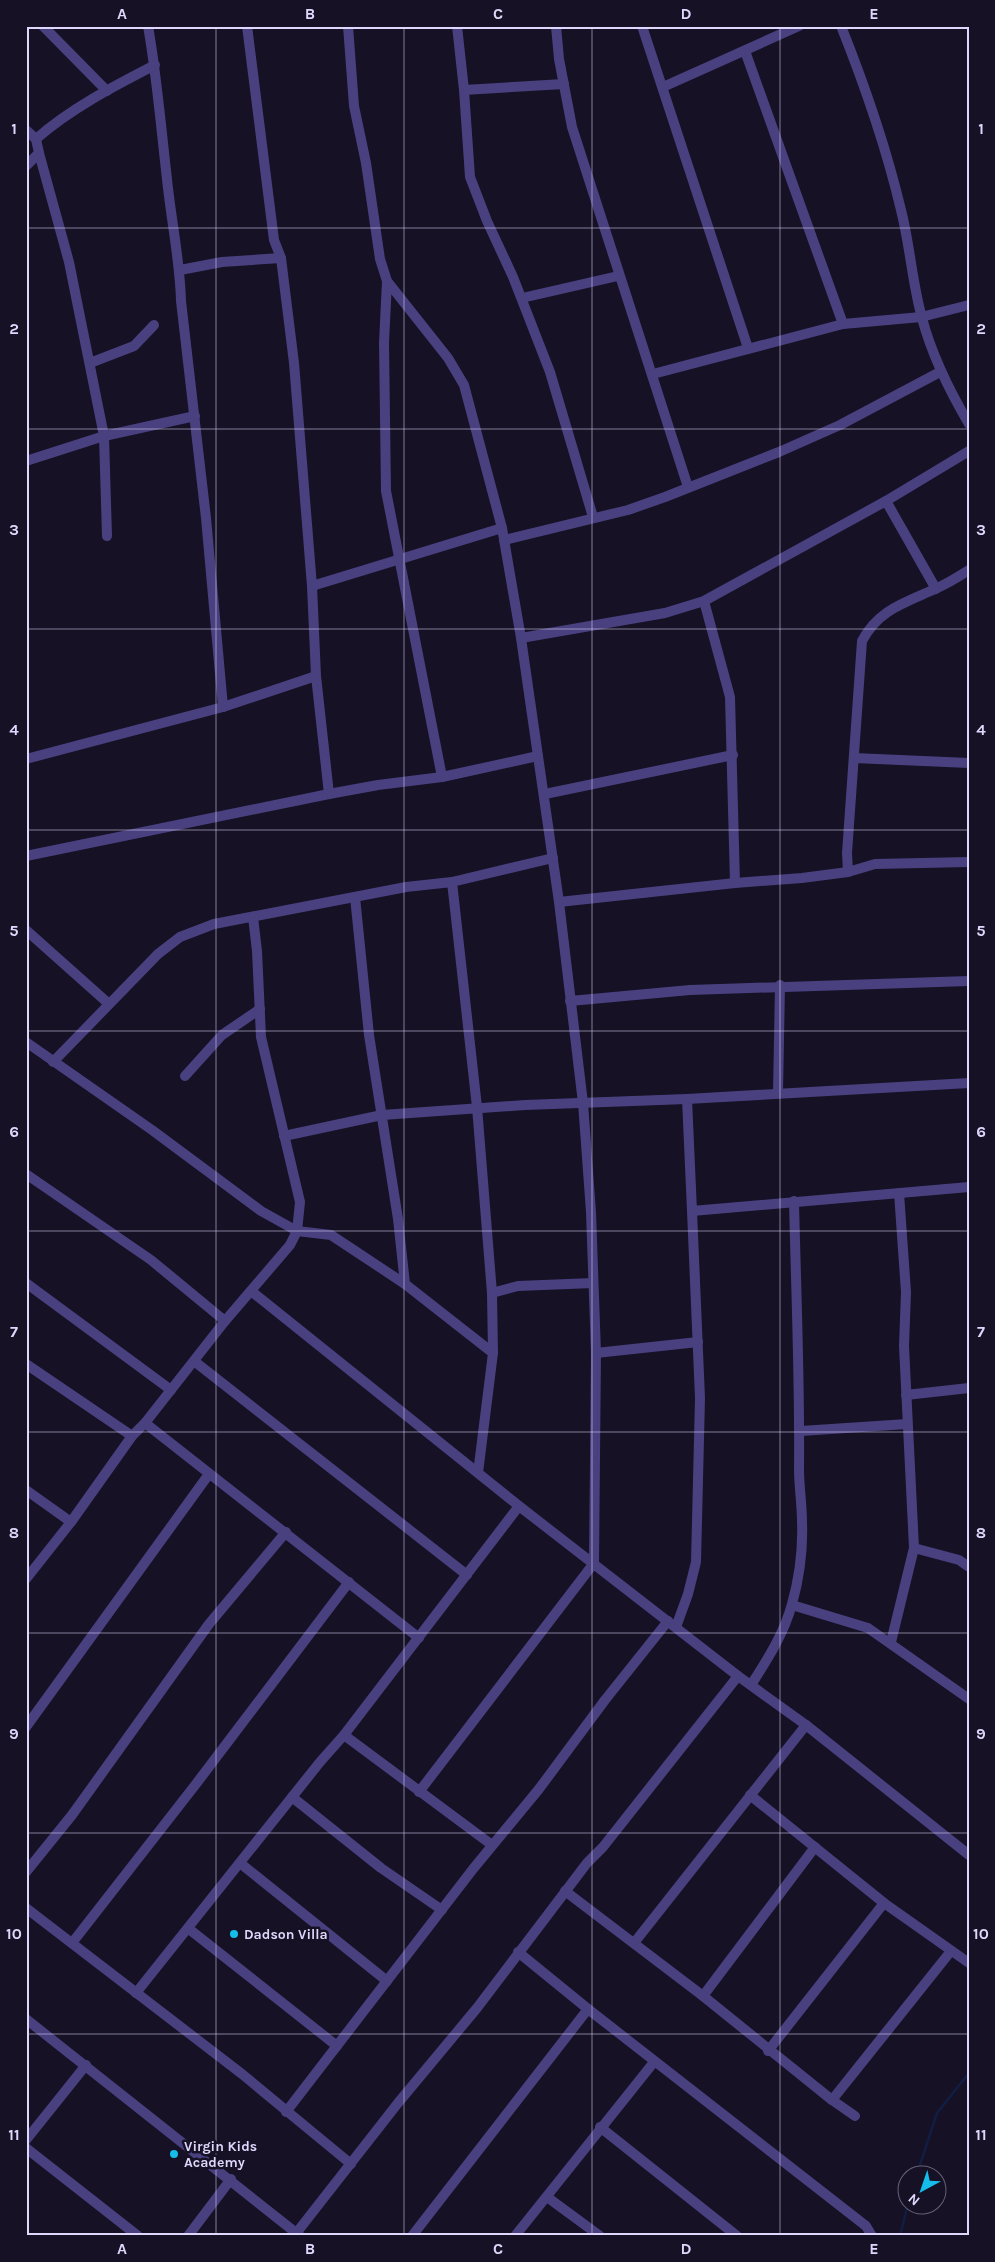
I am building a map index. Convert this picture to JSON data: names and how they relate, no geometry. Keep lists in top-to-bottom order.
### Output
{
  "places": ["Dadson Villa", "Virgin Kids Academy"],
  "north": "bottom left",
  "grid": {
    "columns": [
      "A",
      "B",
      "C",
      "D",
      "E"
    ],
    "rows": [
      "1",
      "2",
      "3",
      "4",
      "5",
      "6",
      "7",
      "8",
      "9",
      "10",
      "11"
    ]
  }
}
